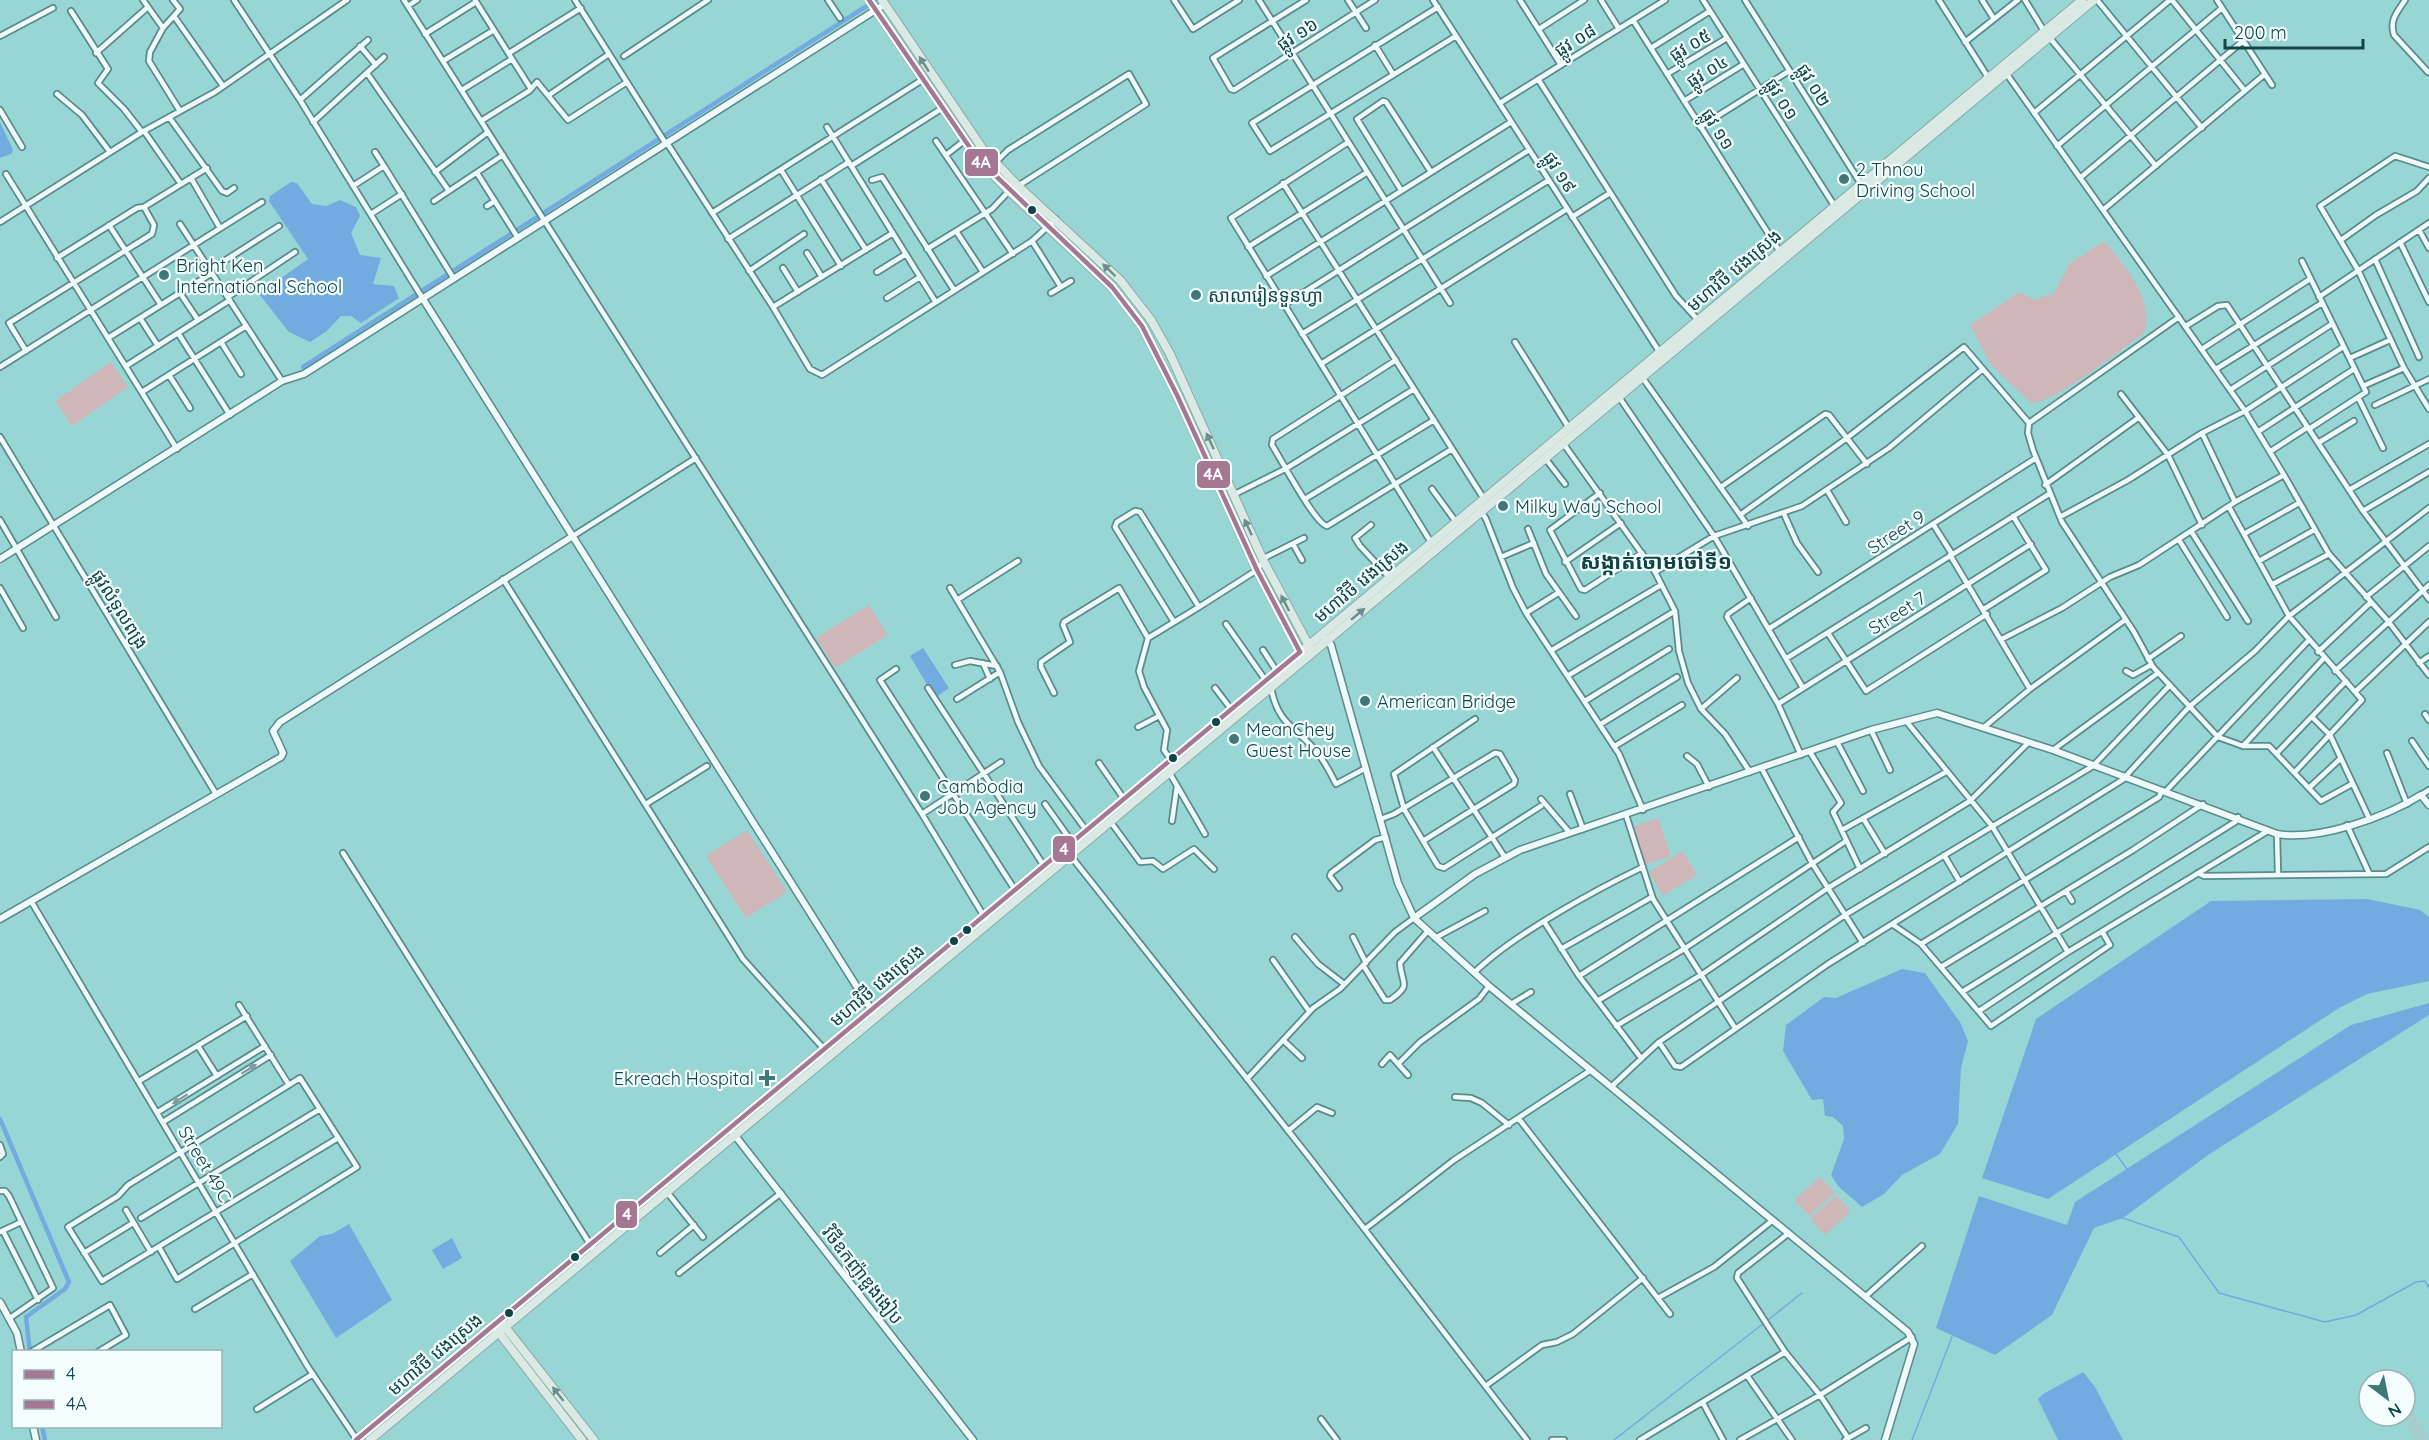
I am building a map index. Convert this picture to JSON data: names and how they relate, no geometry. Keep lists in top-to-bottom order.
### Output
{
  "streets": {
    "main road": ["មហាវិថី វេងស្រេង"],
    "street": [
      "ផ្លូវ ១៦",
      "ផ្លូវ ០៨",
      "ផ្លូវ ០៥",
      "ផ្លូវ ០៤",
      "ផ្លូវ ០២",
      "ផ្លូវ ០១",
      "ផ្លូវ ១១",
      "ផ្លូវ ១៩",
      "Street 9",
      "ផ្លូវលំទួលពង្រ",
      "Street 7",
      "Street 49C",
      "វិថីឧកញ៉ាឌួងងៀប"
    ]
  },
  "crossings": [
    ["ផ្លូវ ០៨", "ផ្លូវ ១១"],
    ["ផ្លូវ ០៨", "ផ្លូវ ១៩"],
    ["ផ្លូវ ០៥", "ផ្លូវ ០១"],
    ["ផ្លូវ ០៥", "ផ្លូវ ១១"],
    ["ផ្លូវ ០៤", "ផ្លូវ ០១"],
    ["ផ្លូវ ០៤", "ផ្លូវ ១១"],
    ["ផ្លូវ ០២", "មហាវិថី វេងស្រេង"],
    ["ផ្លូវ ០១", "មហាវិថី វេងស្រេង"],
    ["ផ្លូវ ១១", "មហាវិថី វេងស្រេង"],
    ["ផ្លូវ ១៩", "មហាវិថី វេងស្រេង"],
    ["មហាវិថី វេងស្រេង", "Street 49C"],
    ["មហាវិថី វេងស្រេង", "វិថីឧកញ៉ាឌួងងៀប"]
  ],
  "districts": ["សង្កាត់ចោមចៅទី១"],
  "places": {
    "other": [
      "2 Thnou Driving School",
      "Bright Ken International School",
      "សាលារៀនទួនហ្វា",
      "Milky Way School",
      "American Bridge",
      "MeanChey Guest House",
      "Cambodia Job Agency"
    ],
    "health": ["Ekreach Hospital"]
  },
  "lines": ["transit line 4A", "transit line 4"],
  "legend": ["4", "4A"],
  "scale_bar": "200 m",
  "north": "bottom right"
}
